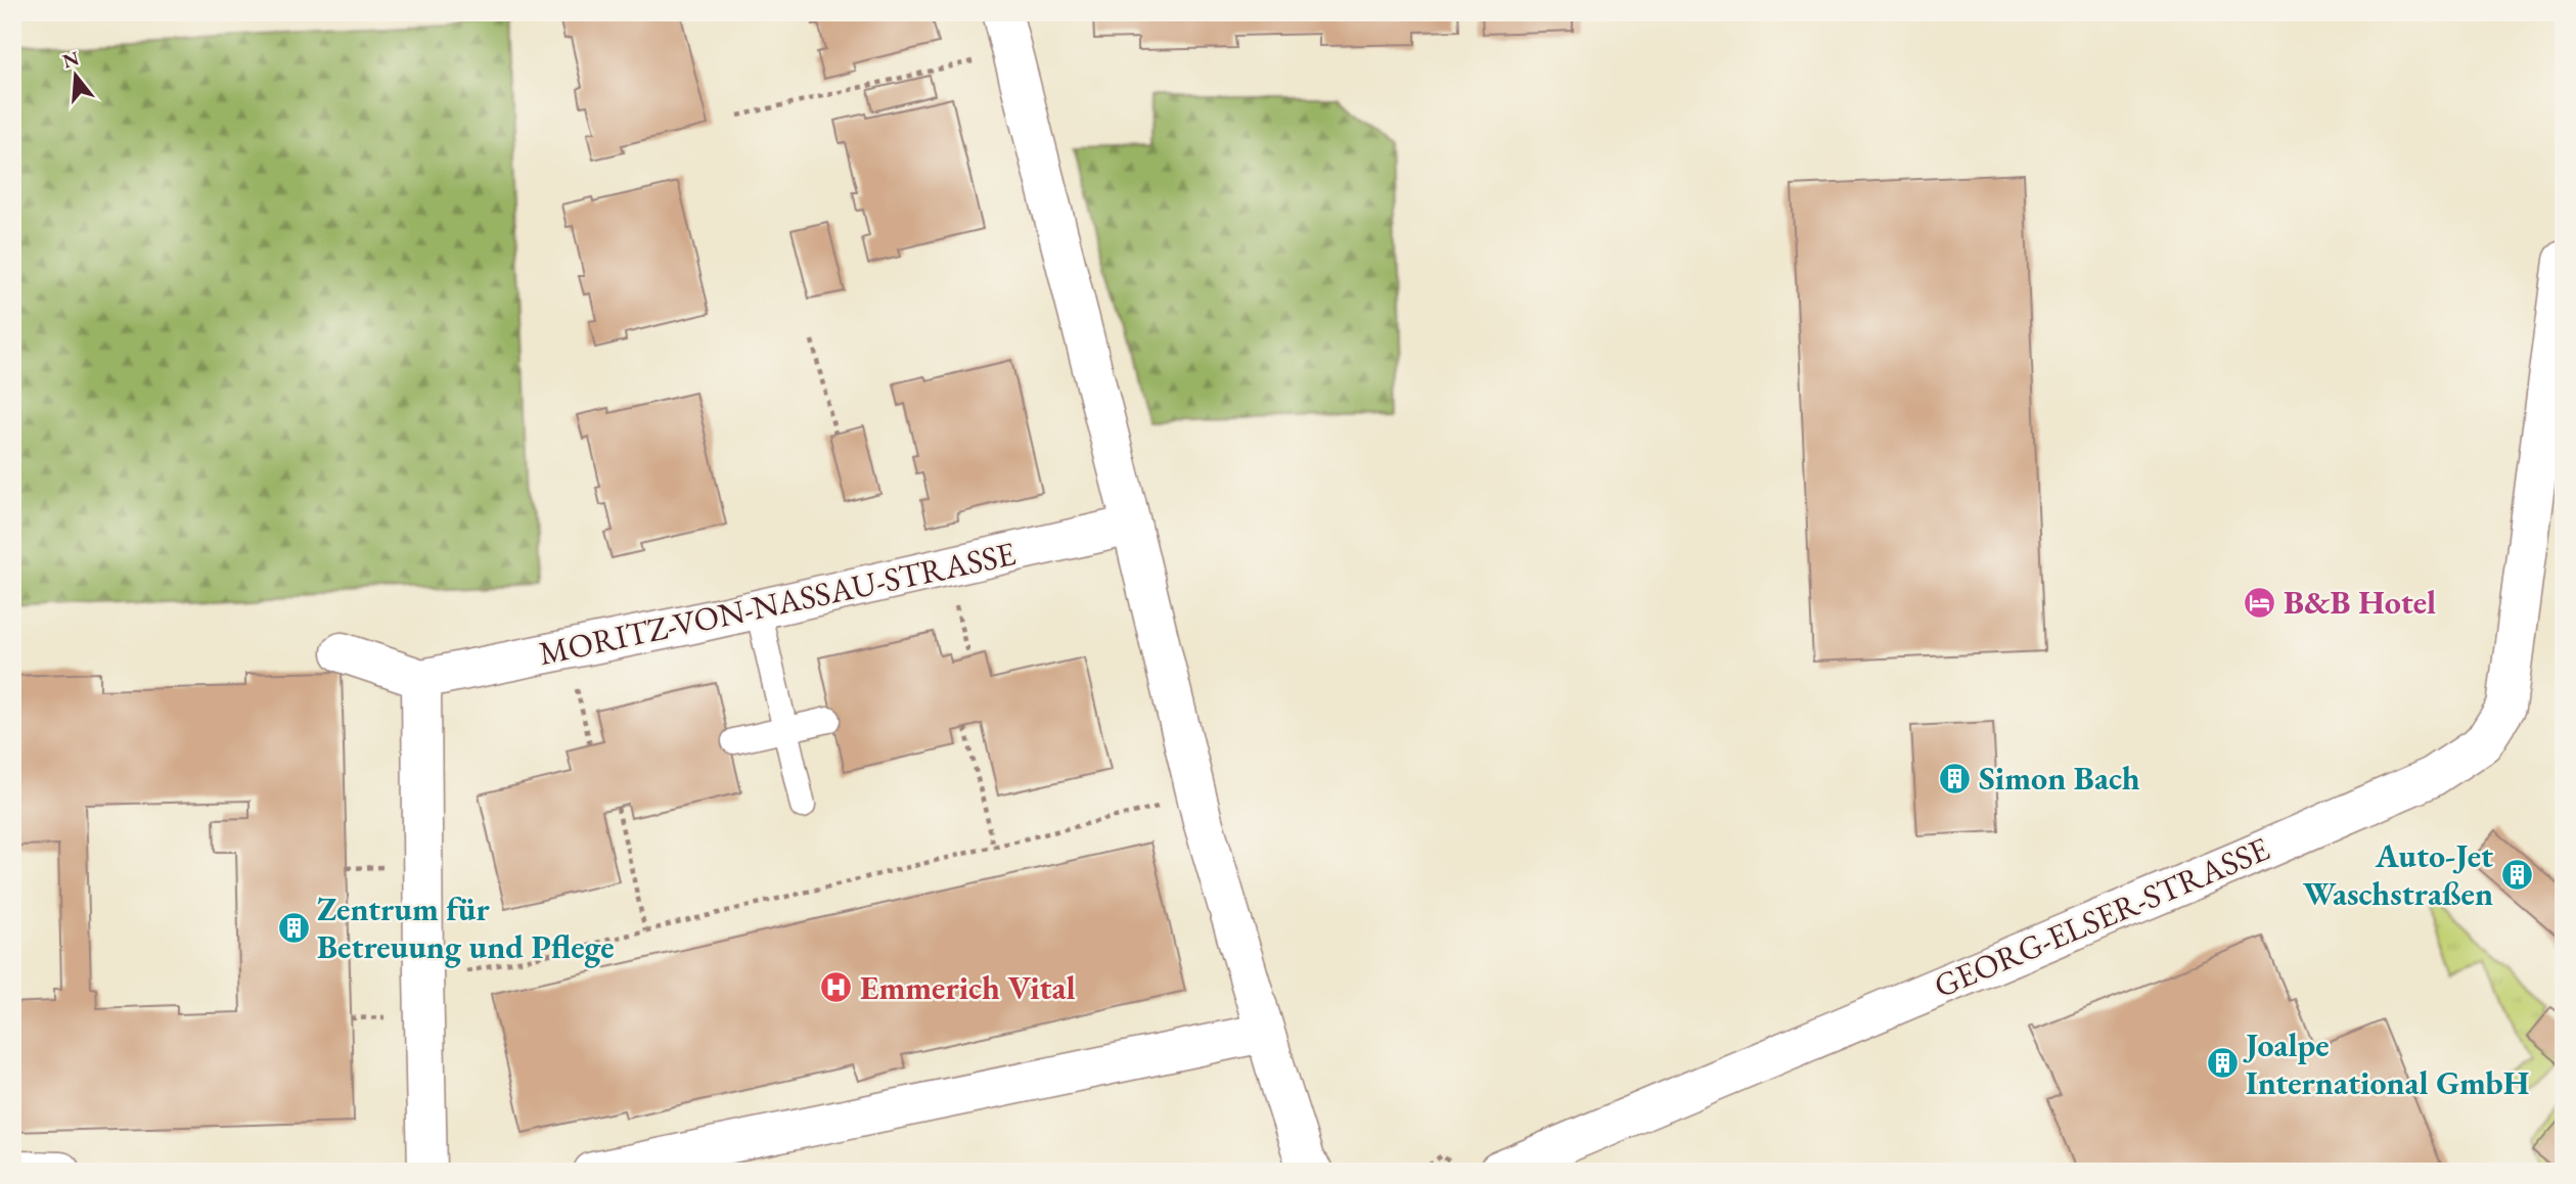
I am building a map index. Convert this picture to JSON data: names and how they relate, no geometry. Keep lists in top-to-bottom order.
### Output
{
  "streets": {
    "street": ["MORITZ-VON-NASSAU-STRASSE", "GEORG-ELSER-STRASSE"]
  },
  "places": {
    "hotel": ["B&B Hotel"],
    "building": [
      "Simon Bach",
      "Auto-Jet Waschstraßen",
      "Zentrum für Betreuung und Pflege",
      "Joalpe International GmbH"
    ],
    "hospital": ["Emmerich Vital"]
  },
  "north": "top"
}
